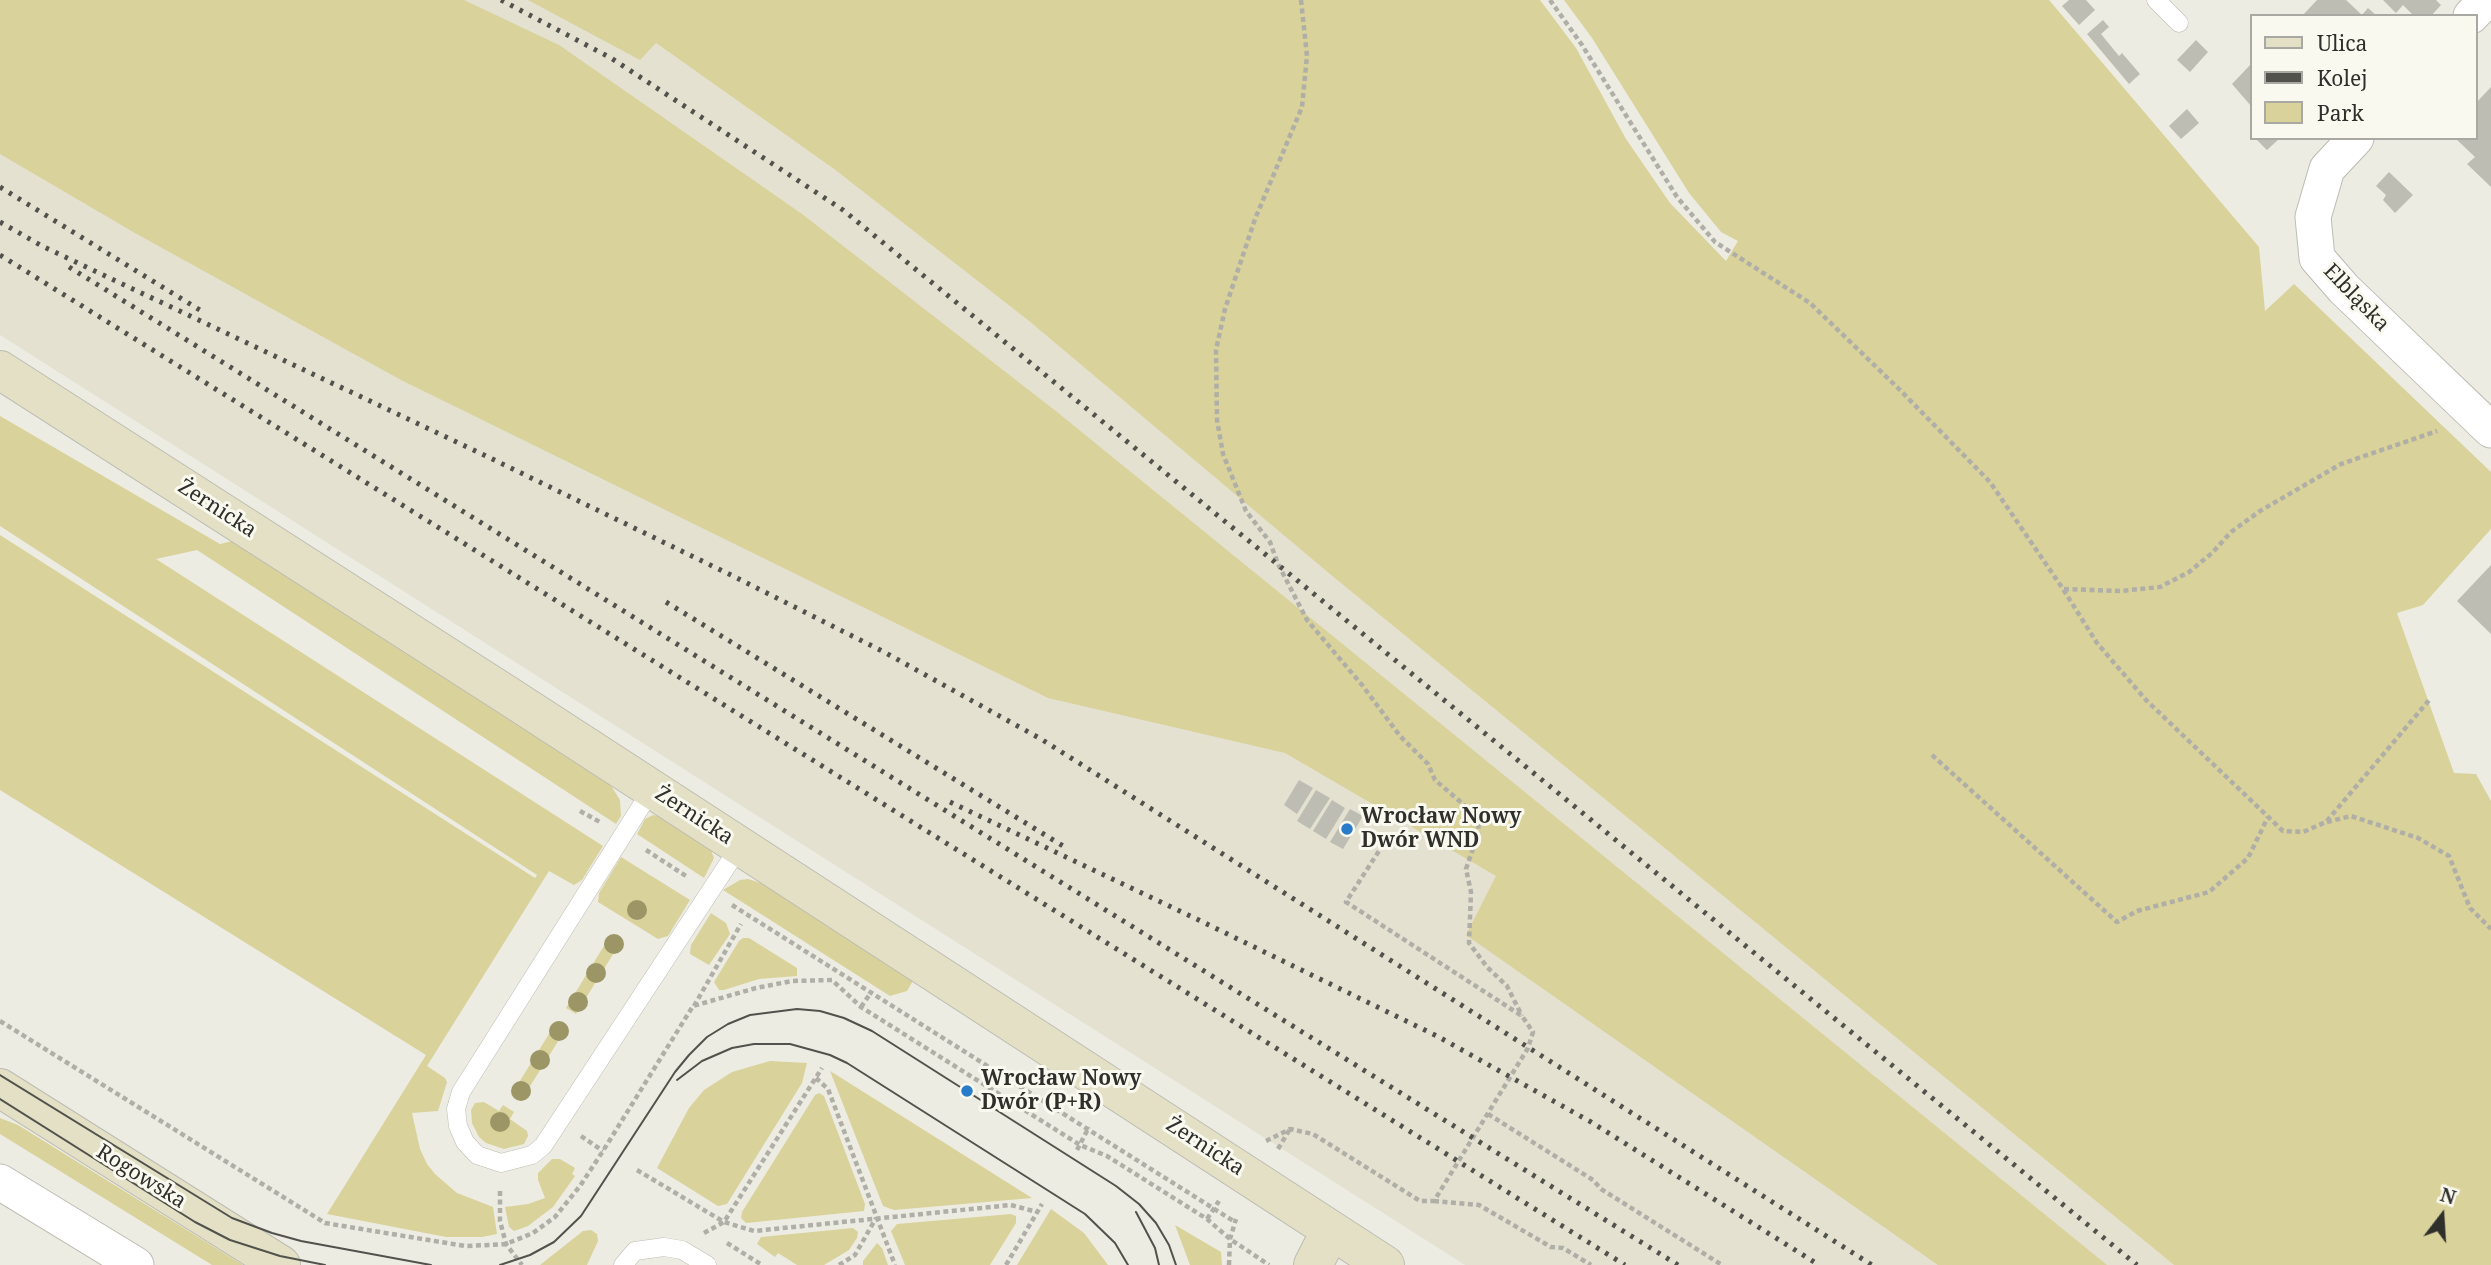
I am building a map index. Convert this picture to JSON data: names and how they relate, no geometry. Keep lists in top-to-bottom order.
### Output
{
  "streets": {
    "street": ["Elbląska", "Żernicka", "Rogowska"]
  },
  "places": ["Wrocław Nowy Dwór WND", "Wrocław Nowy Dwór (P+R)"],
  "legend": ["Ulica", "Kolej", "Park"],
  "north": "top"
}
